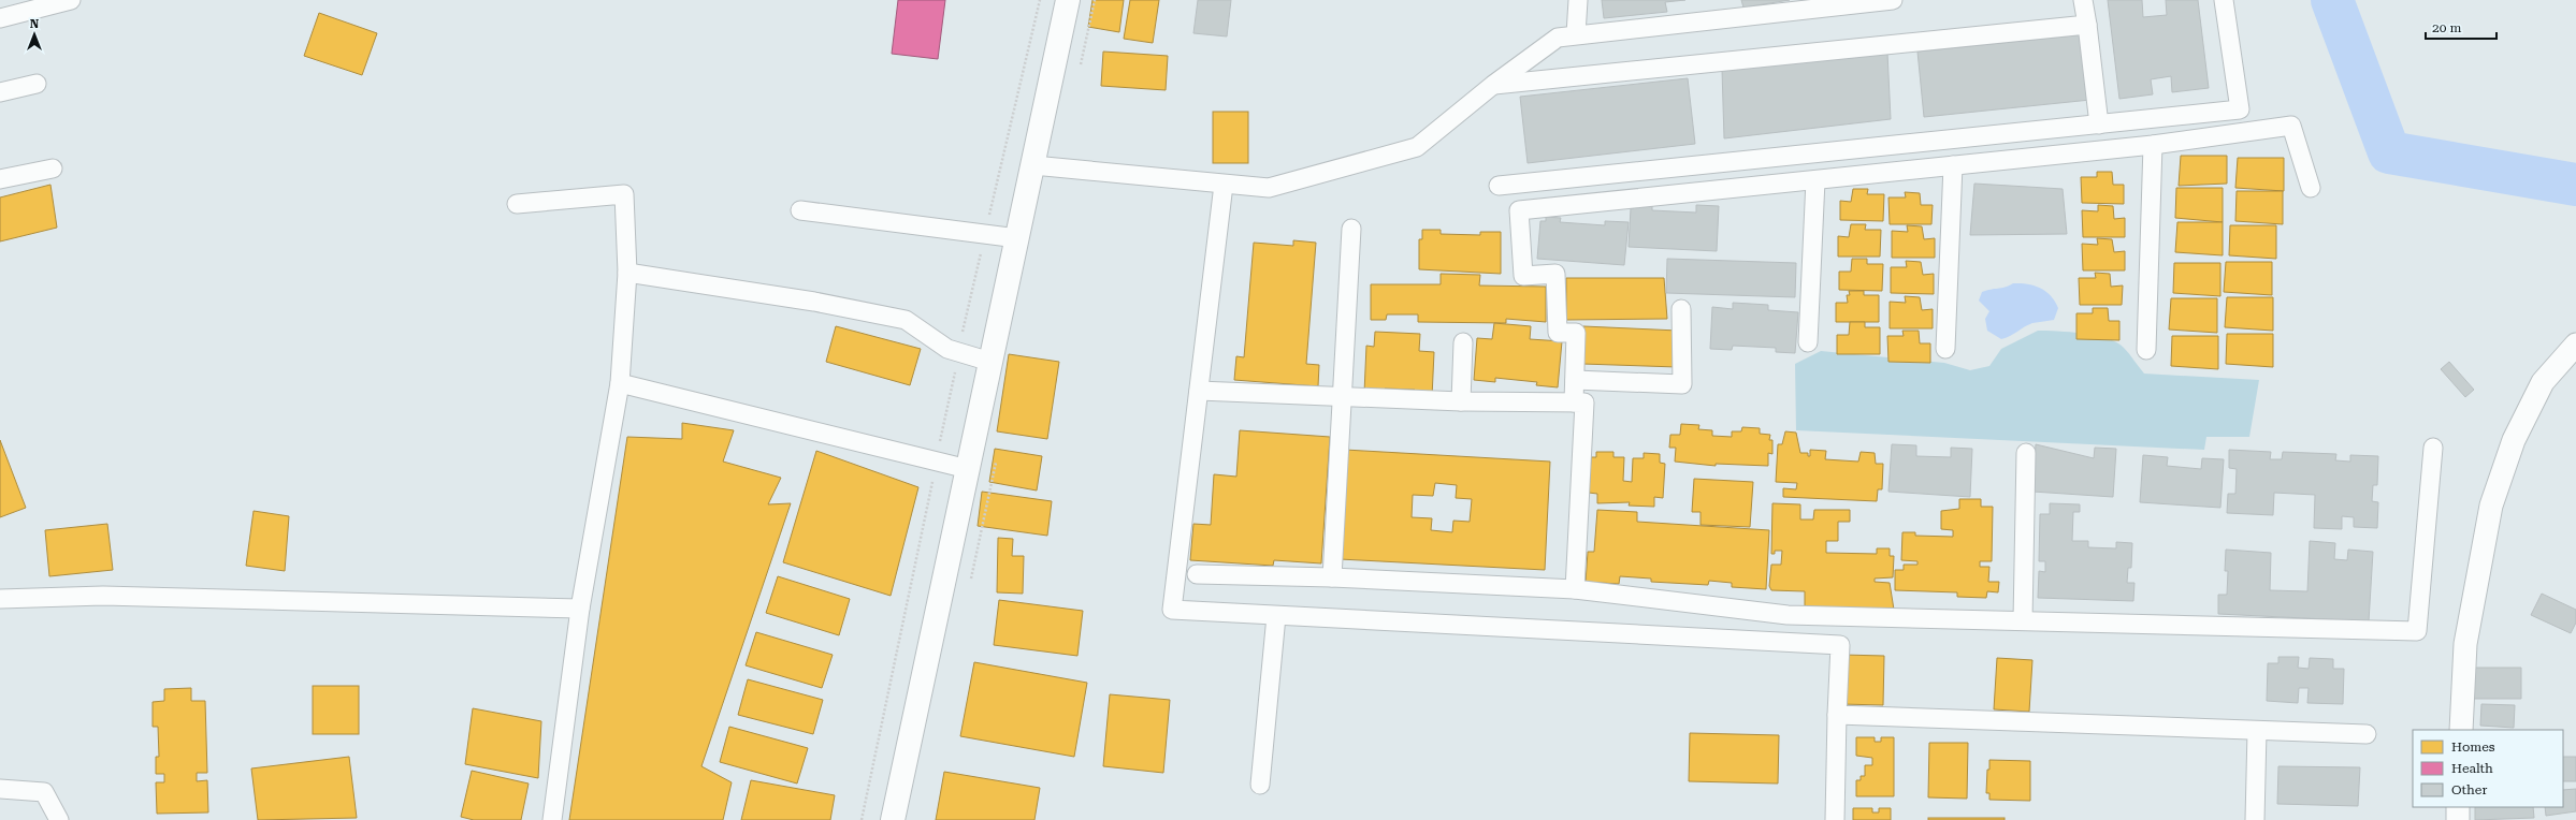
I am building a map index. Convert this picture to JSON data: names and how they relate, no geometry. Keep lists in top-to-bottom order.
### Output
{
  "legend": ["Homes", "Health", "Other"],
  "scale_bar": "20 m",
  "north": "top"
}
